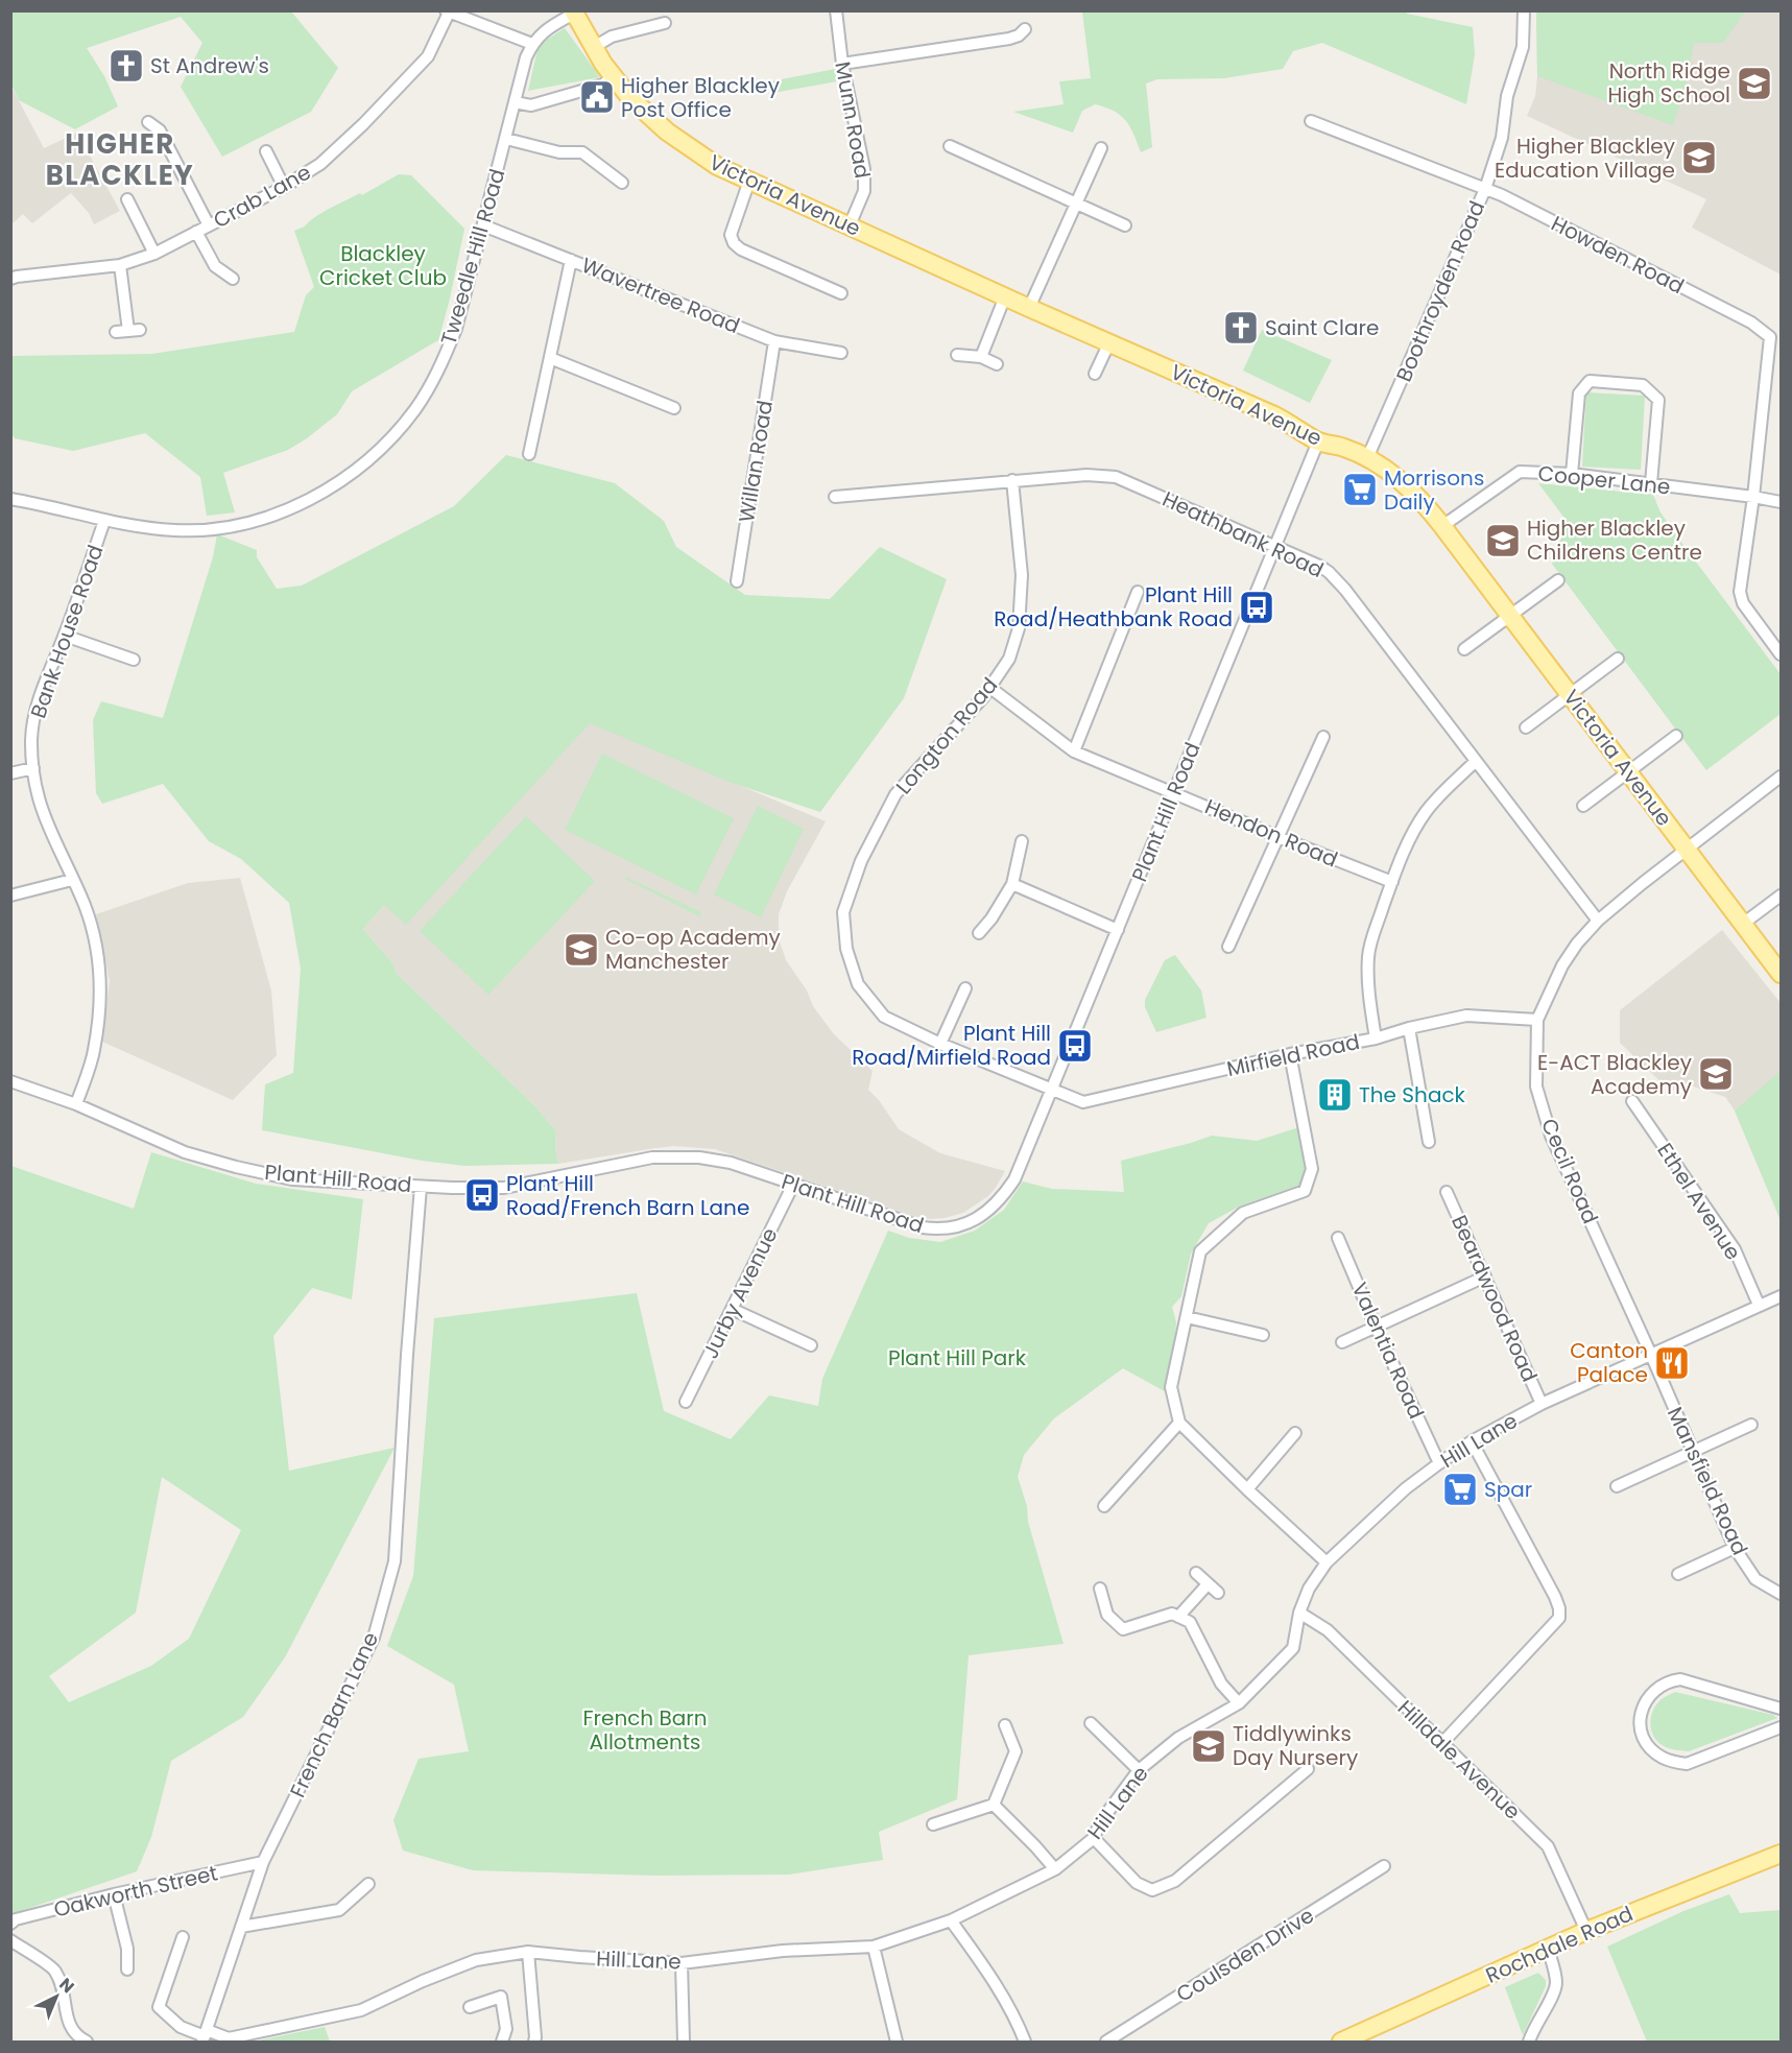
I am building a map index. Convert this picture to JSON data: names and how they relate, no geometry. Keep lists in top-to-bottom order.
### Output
{
  "streets": {
    "main road": ["Victoria Avenue", "Rochdale Road"],
    "street": [
      "Munn Road",
      "Crab Lane",
      "Howden Road",
      "Tweedle Hill Road",
      "Boothroyden Road",
      "Wavertree Road",
      "Willan Road",
      "Cooper Lane",
      "Heathbank Road",
      "Bank House Road",
      "Longton Road",
      "Plant Hill Road",
      "Hendon Road",
      "Mirfield Road",
      "Cecil Road",
      "Ethel Avenue",
      "Jurby Avenue",
      "Beardwood Road",
      "Valentia Road",
      "Hill Lane",
      "Mansfield Road",
      "French Barn Lane",
      "Hilldale Avenue",
      "Oakworth Street",
      "Coulsden Drive"
    ]
  },
  "crossings": [
    ["Munn Road", "Victoria Avenue"],
    ["Victoria Avenue", "Boothroyden Road"],
    ["Victoria Avenue", "Cooper Lane"],
    ["Victoria Avenue", "Plant Hill Road"],
    ["Victoria Avenue", "Cecil Road"],
    ["Howden Road", "Boothroyden Road"],
    ["Howden Road", "Cooper Lane"],
    ["Tweedle Hill Road", "Wavertree Road"],
    ["Tweedle Hill Road", "Bank House Road"],
    ["Wavertree Road", "Willan Road"],
    ["Heathbank Road", "Longton Road"],
    ["Heathbank Road", "Plant Hill Road"],
    ["Heathbank Road", "Cecil Road"],
    ["Bank House Road", "Plant Hill Road"],
    ["Longton Road", "Plant Hill Road"],
    ["Longton Road", "Hendon Road"],
    ["Longton Road", "Mirfield Road"],
    ["Plant Hill Road", "Hendon Road"],
    ["Plant Hill Road", "Mirfield Road"],
    ["Plant Hill Road", "Jurby Avenue"],
    ["Plant Hill Road", "French Barn Lane"],
    ["Mirfield Road", "Cecil Road"],
    ["Cecil Road", "Hill Lane"],
    ["Cecil Road", "Mansfield Road"],
    ["Ethel Avenue", "Hill Lane"],
    ["Beardwood Road", "Hill Lane"],
    ["Valentia Road", "Hill Lane"],
    ["Hill Lane", "Mansfield Road"],
    ["Hill Lane", "French Barn Lane"],
    ["Hill Lane", "Hilldale Avenue"],
    ["French Barn Lane", "Oakworth Street"],
    ["Hilldale Avenue", "Rochdale Road"]
  ],
  "districts": ["HIGHER BLACKLEY"],
  "parks": ["Blackley Cricket Club", "Plant Hill Park", "French Barn Allotments"],
  "places": {
    "church": ["St Andrew's", "Saint Clare"],
    "school or university": [
      "North Ridge High School",
      "Higher Blackley Education Village",
      "Higher Blackley Childrens Centre",
      "Co-op Academy Manchester",
      "E-ACT Blackley Academy",
      "Tiddlywinks Day Nursery"
    ],
    "public building": ["Higher Blackley Post Office"],
    "supermarket": ["Morrisons Daily", "Spar"],
    "bus stop": ["Plant Hill Road/Heathbank Road", "Plant Hill Road/Mirfield Road", "Plant Hill Road/French Barn Lane"],
    "building": ["The Shack"],
    "restaurant": ["Canton Palace"]
  },
  "north": "top right"
}
